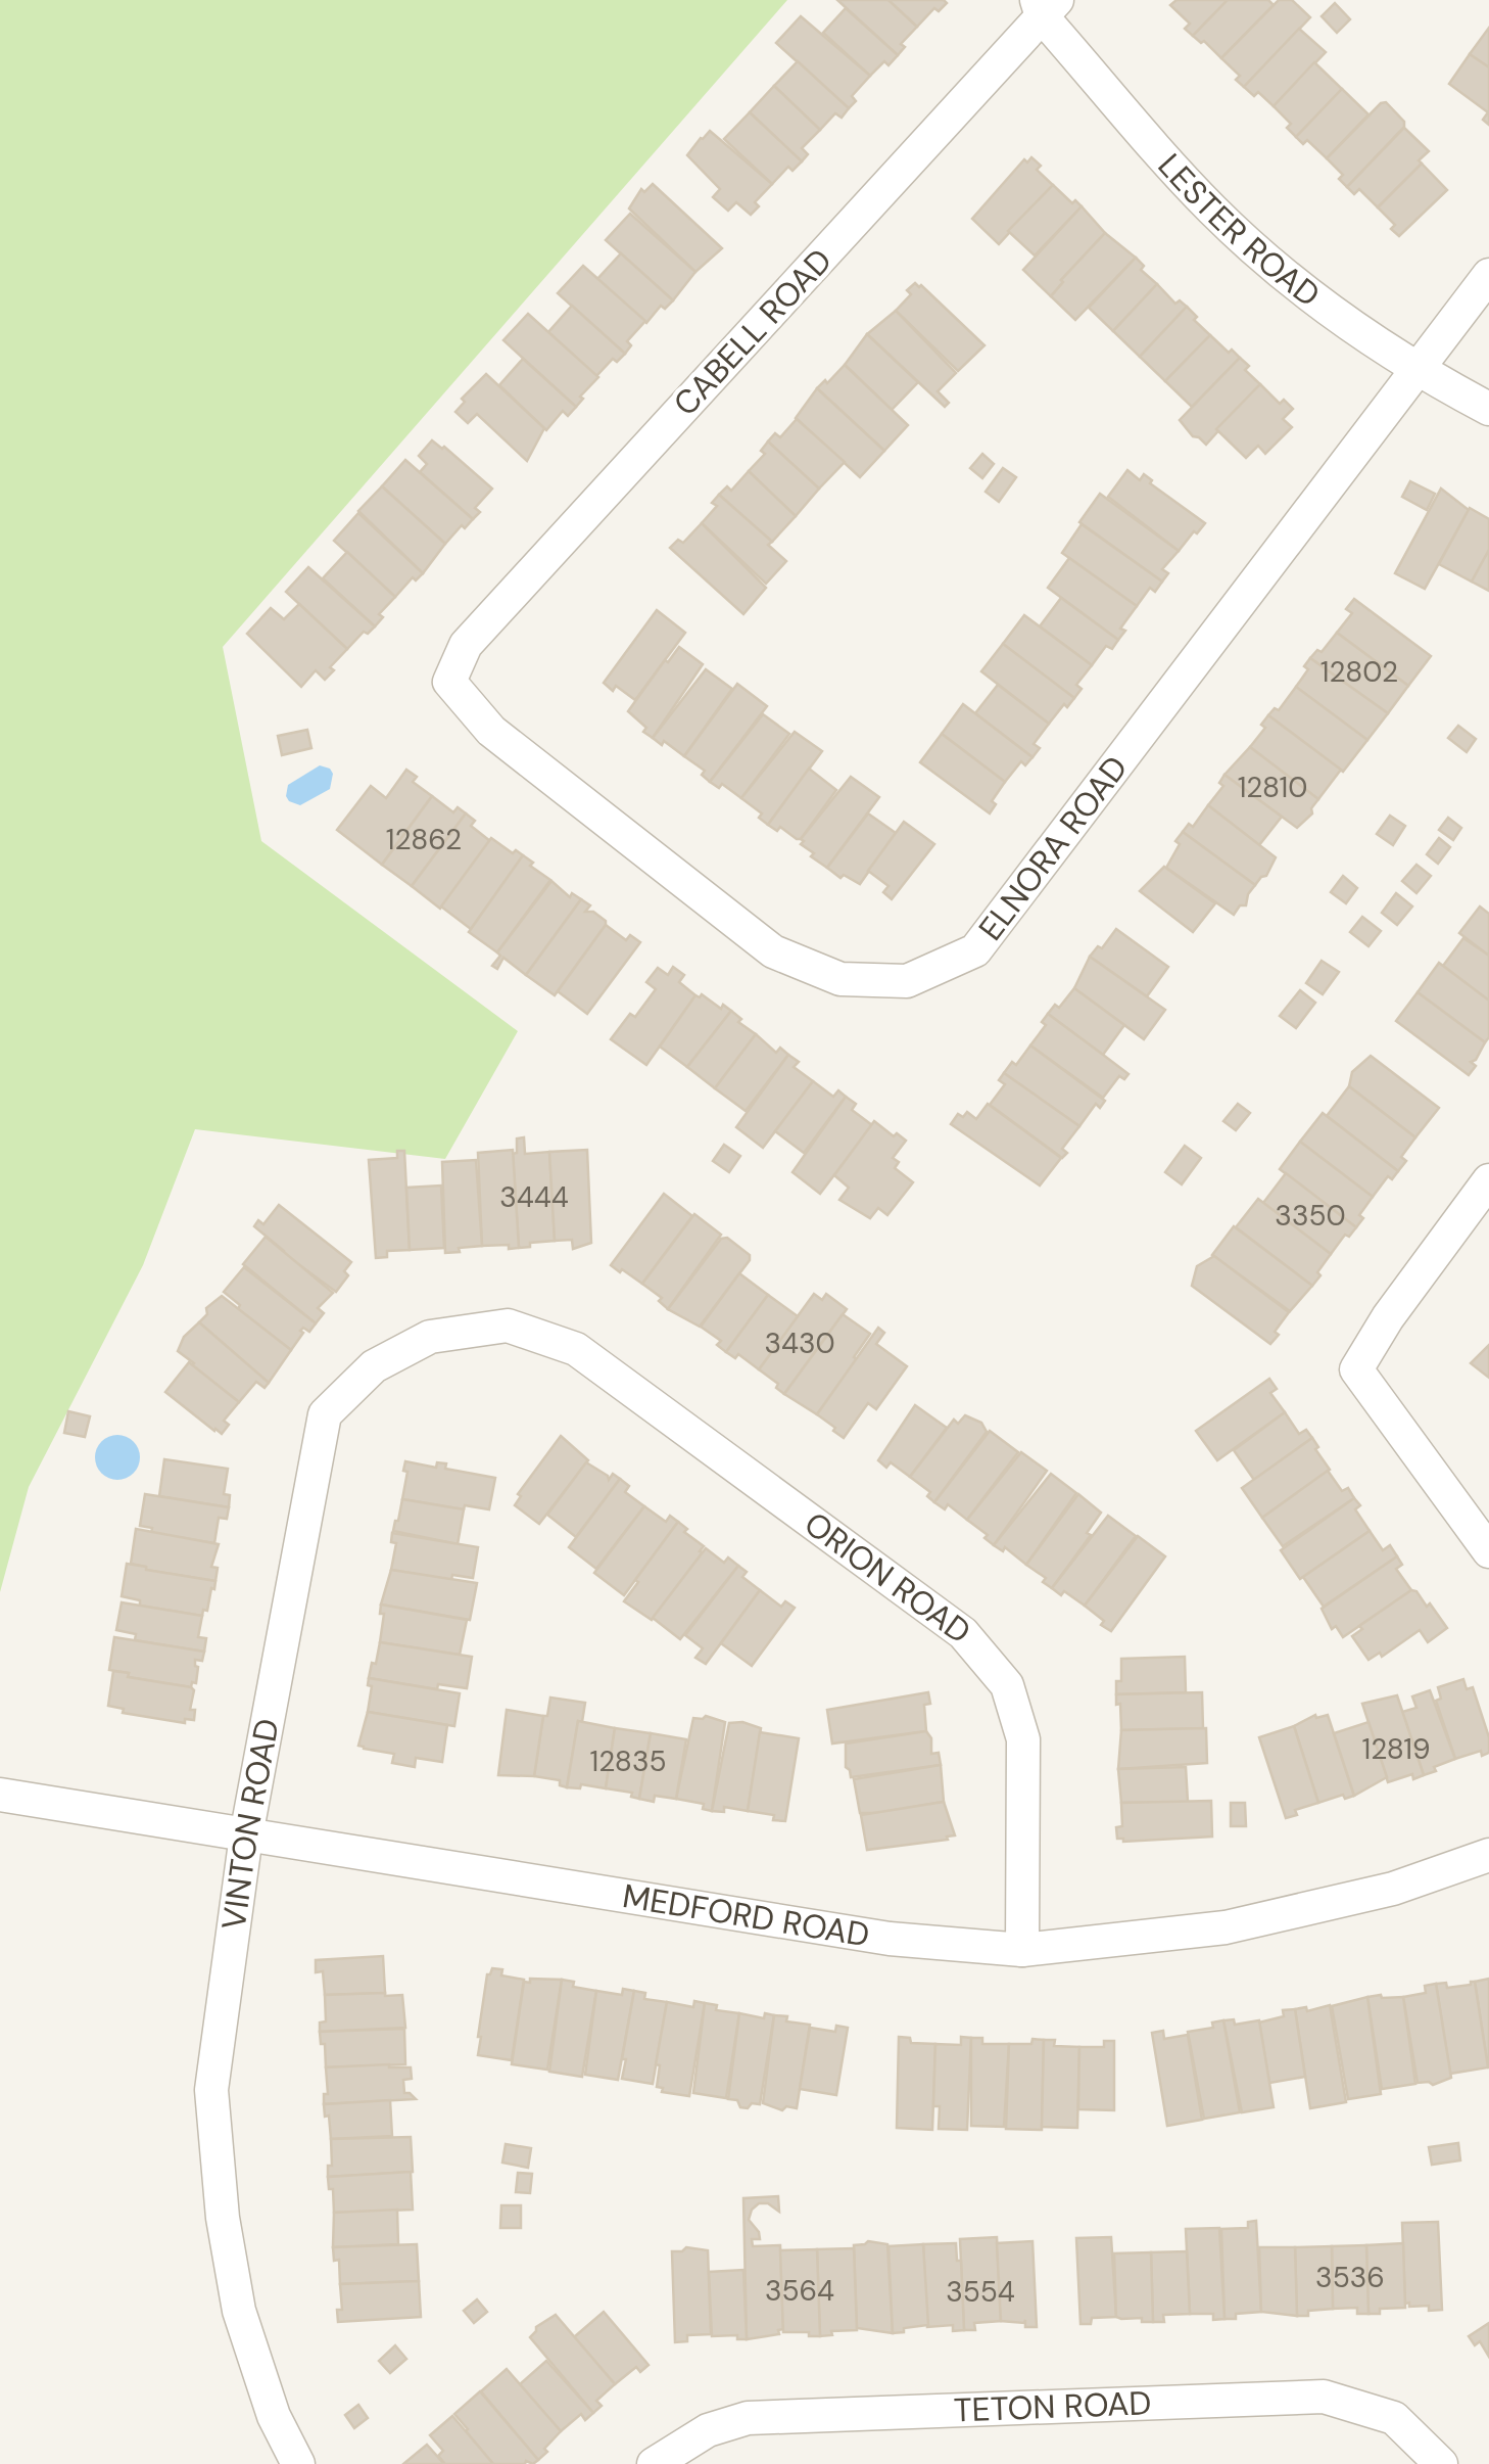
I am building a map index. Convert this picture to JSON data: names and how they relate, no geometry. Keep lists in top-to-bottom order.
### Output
{
  "streets": {
    "street": [
      "LESTER ROAD",
      "CABELL ROAD",
      "ELNORA ROAD",
      "ORION ROAD",
      "VINTON ROAD",
      "MEDFORD ROAD",
      "TETON ROAD"
    ]
  },
  "crossings": [
    ["LESTER ROAD", "CABELL ROAD"],
    ["LESTER ROAD", "ELNORA ROAD"],
    ["CABELL ROAD", "ELNORA ROAD"],
    ["ORION ROAD", "VINTON ROAD"],
    ["ORION ROAD", "MEDFORD ROAD"],
    ["VINTON ROAD", "MEDFORD ROAD"]
  ],
  "house_numbers": [
    "12802",
    "12810",
    "12862",
    "3444",
    "3350",
    "3430",
    "12819",
    "12835",
    "3536",
    "3564",
    "3554"
  ]
}
